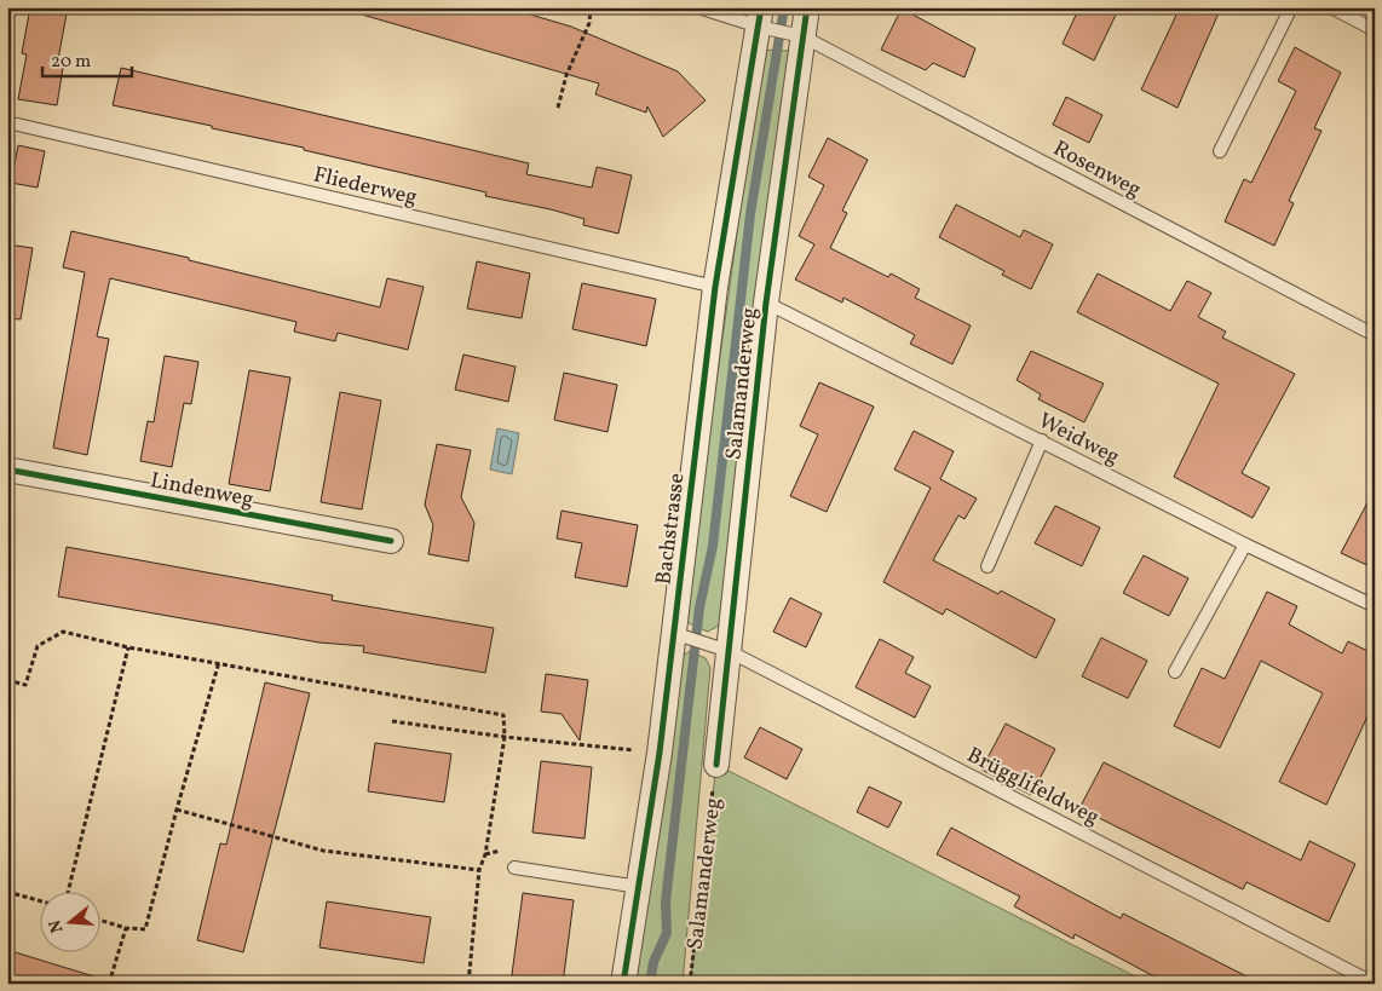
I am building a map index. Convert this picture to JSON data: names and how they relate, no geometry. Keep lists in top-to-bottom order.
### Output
{
  "streets": {
    "street": ["Salamanderweg", "Lindenweg", "Bachstrasse"],
    "lane": [
      "Rosenweg",
      "Fliederweg",
      "Weidweg",
      "Brügglifeldweg"
    ]
  },
  "crossings": [
    ["Rosenweg", "Salamanderweg"],
    ["Rosenweg", "Bachstrasse"],
    ["Fliederweg", "Bachstrasse"],
    ["Salamanderweg", "Weidweg"],
    ["Salamanderweg", "Brügglifeldweg"],
    ["Bachstrasse", "Brügglifeldweg"]
  ],
  "scale_bar": "20 m",
  "north": "left"
}
